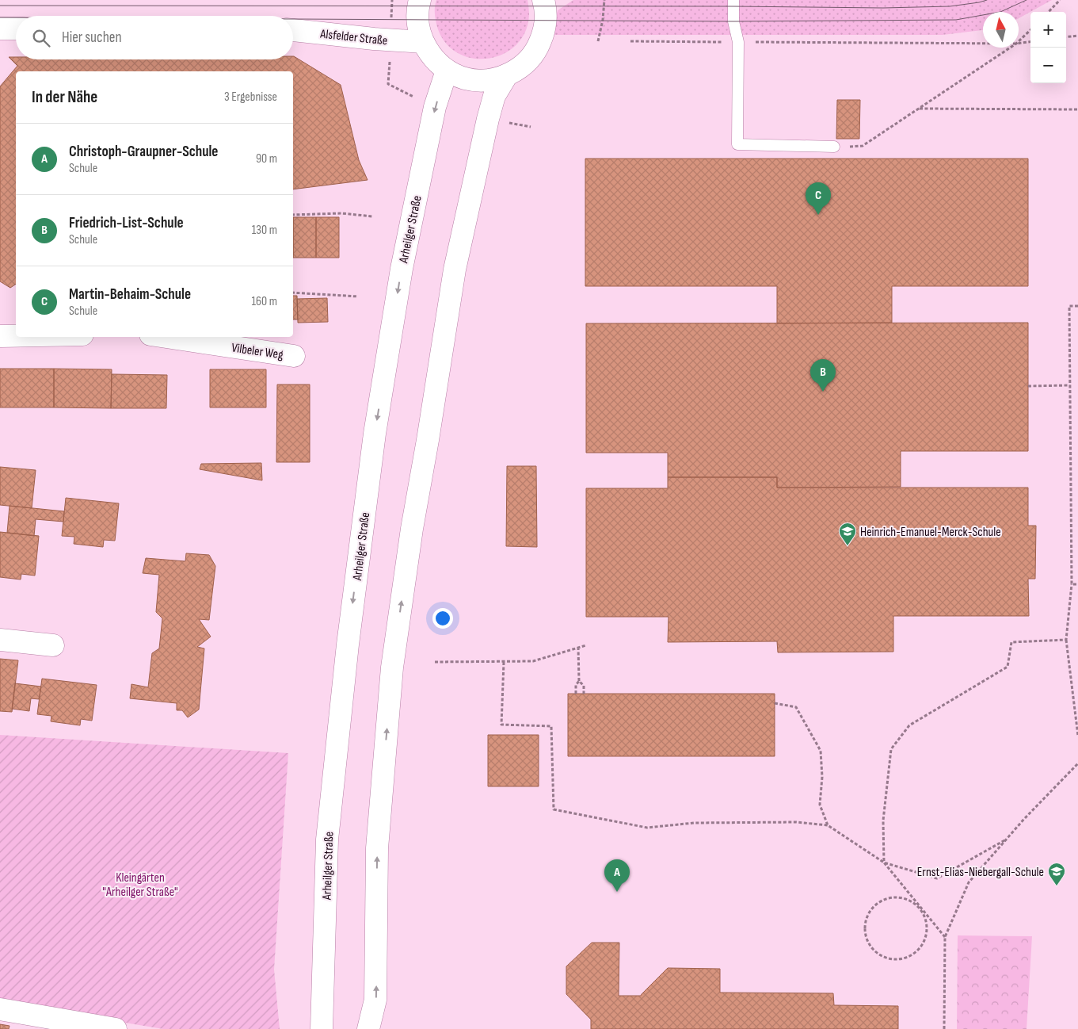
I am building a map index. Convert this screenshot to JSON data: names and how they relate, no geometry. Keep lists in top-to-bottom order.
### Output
{
  "streets": {
    "street": ["Alsfelder Straße", "Arheilger Straße", "Vilbeler Weg"]
  },
  "parks": ["Kleingärten \"Arheilger Straße\""],
  "places": {
    "school or university": ["Heinrich-Emanuel-Merck-Schule", "Ernst-Elias-Niebergall-Schule"]
  },
  "north": "top",
  "page": {
    "map_buttons": ["+", "−"],
    "search": "Hier suchen",
    "heading": ["In der Nähe", "3 Ergebnisse"],
    "list": [
      {
        "mark": "A",
        "name": "Christoph-Graupner-Schule",
        "note": "Schule",
        "value": "90 m"
      },
      {
        "mark": "B",
        "name": "Friedrich-List-Schule",
        "note": "Schule",
        "value": "130 m"
      },
      {
        "mark": "C",
        "name": "Martin-Behaim-Schule",
        "note": "Schule",
        "value": "160 m"
      }
    ],
    "pins": ["C", "B", "A"]
  }
}
